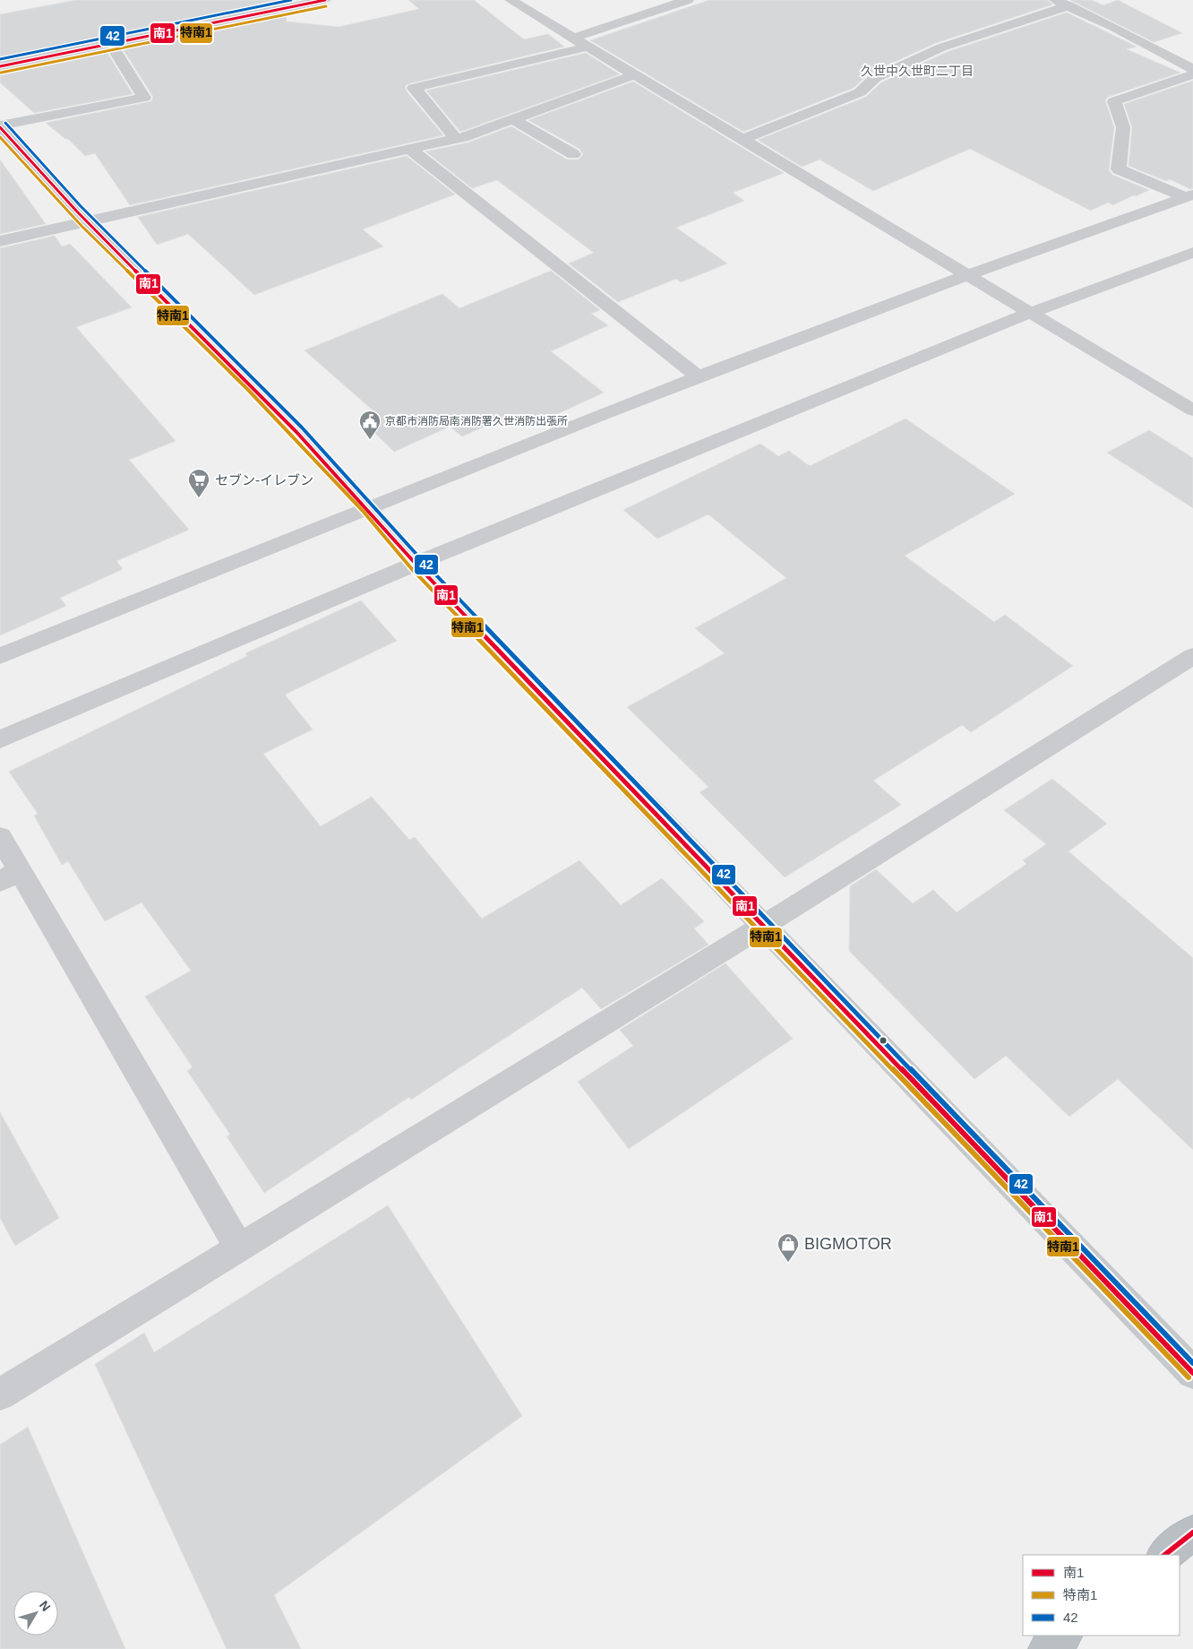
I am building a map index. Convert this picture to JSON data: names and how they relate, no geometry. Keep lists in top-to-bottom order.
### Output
{
  "districts": ["久世中久世町二丁目"],
  "places": {
    "public building": ["京都市消防局南消防署久世消防出張所"],
    "supermarket": ["セブン-イレブン"],
    "shop": ["BIGMOTOR"]
  },
  "lines": ["transit line 南1", "transit line 42", "transit line 特南1"],
  "legend": ["南1", "特南1", "42"],
  "north": "top right"
}
